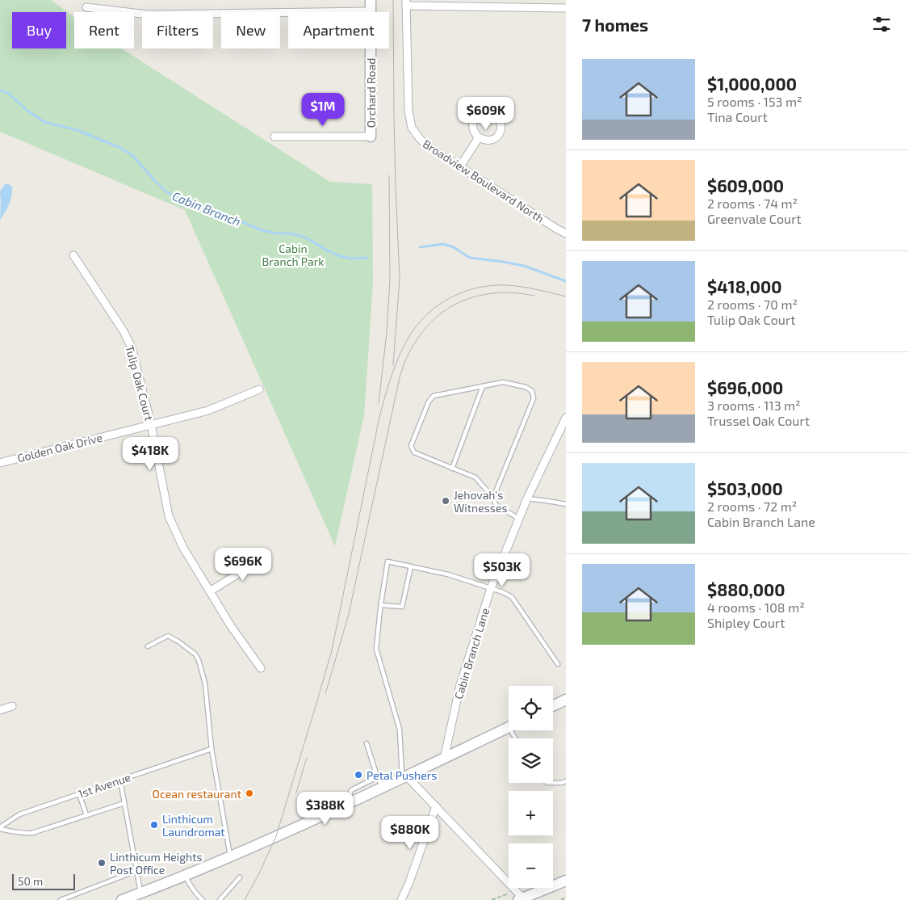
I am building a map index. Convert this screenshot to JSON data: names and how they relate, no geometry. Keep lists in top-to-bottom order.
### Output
{
  "streets": {
    "main road": ["Orchard Road"],
    "street": [
      "Broadview Boulevard North",
      "Tulip Oak Court",
      "Golden Oak Drive",
      "Cabin Branch Lane"
    ],
    "lane": ["1st Avenue"]
  },
  "crossings": [
    ["Tulip Oak Court", "Golden Oak Drive"]
  ],
  "water": ["Cabin Branch"],
  "parks": ["Cabin Branch Park"],
  "places": [
    "Jehovah's Witnesses",
    "Petal Pushers",
    "Ocean restaurant",
    "Linthicum Laundromat",
    "Linthicum Heights Post Office"
  ],
  "scale_bar": "50 m",
  "page": {
    "heading": "7 homes",
    "chip": [
      "Buy",
      "Rent",
      "Filters",
      "New",
      "Apartment"
    ],
    "list": [
      {
        "name": "$1,000,000",
        "note": "5 rooms · 153 m² · Tina Court"
      },
      {
        "name": "$609,000",
        "note": "2 rooms · 74 m² · Greenvale Court"
      },
      {
        "name": "$418,000",
        "note": "2 rooms · 70 m² · Tulip Oak Court"
      },
      {
        "name": "$696,000",
        "note": "3 rooms · 113 m² · Trussel Oak Court"
      },
      {
        "name": "$503,000",
        "note": "2 rooms · 72 m² · Cabin Branch Lane"
      },
      {
        "name": "$880,000",
        "note": "4 rooms · 108 m² · Shipley Court"
      }
    ],
    "price": [
      "$1M",
      "$609K",
      "$418K",
      "$696K",
      "$503K",
      "$388K",
      "$880K"
    ],
    "map_buttons": ["+", "−"],
    "scale": "50 m"
  }
}
